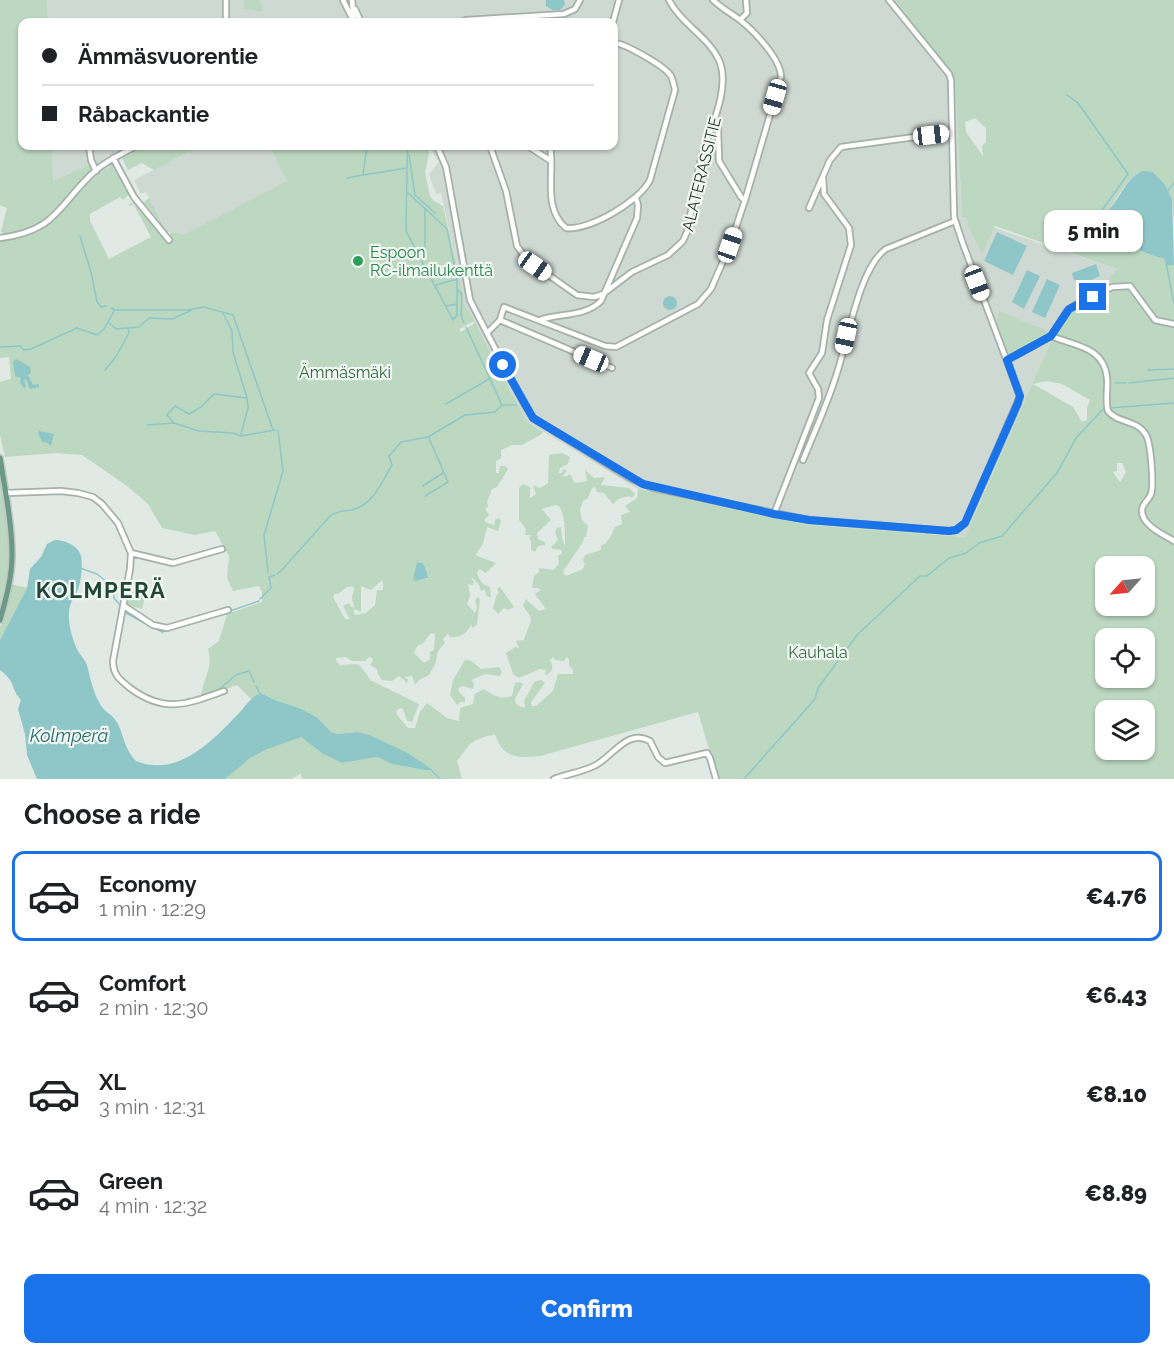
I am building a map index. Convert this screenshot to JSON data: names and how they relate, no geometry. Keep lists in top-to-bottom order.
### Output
{
  "streets": {
    "street": ["ALATERASSITIE"]
  },
  "districts": ["KOLMPERÄ"],
  "water": ["Kolmperä"],
  "parks": ["Ämmäsmäki", "Kauhala"],
  "places": ["Espoon RC-ilmailukenttä"],
  "north": "bottom left",
  "page": {
    "banner": ["Ämmäsvuorentie", "Råbackantie"],
    "bubble": "5 min",
    "heading": "Choose a ride",
    "list": [
      {
        "name": "Economy",
        "note": "1 min · 12:29",
        "value": "€4.76"
      },
      {
        "name": "Comfort",
        "note": "2 min · 12:30",
        "value": "€6.43"
      },
      {
        "name": "XL",
        "note": "3 min · 12:31",
        "value": "€8.10"
      },
      {
        "name": "Green",
        "note": "4 min · 12:32",
        "value": "€8.89"
      }
    ],
    "buttons": "Confirm"
  }
}
